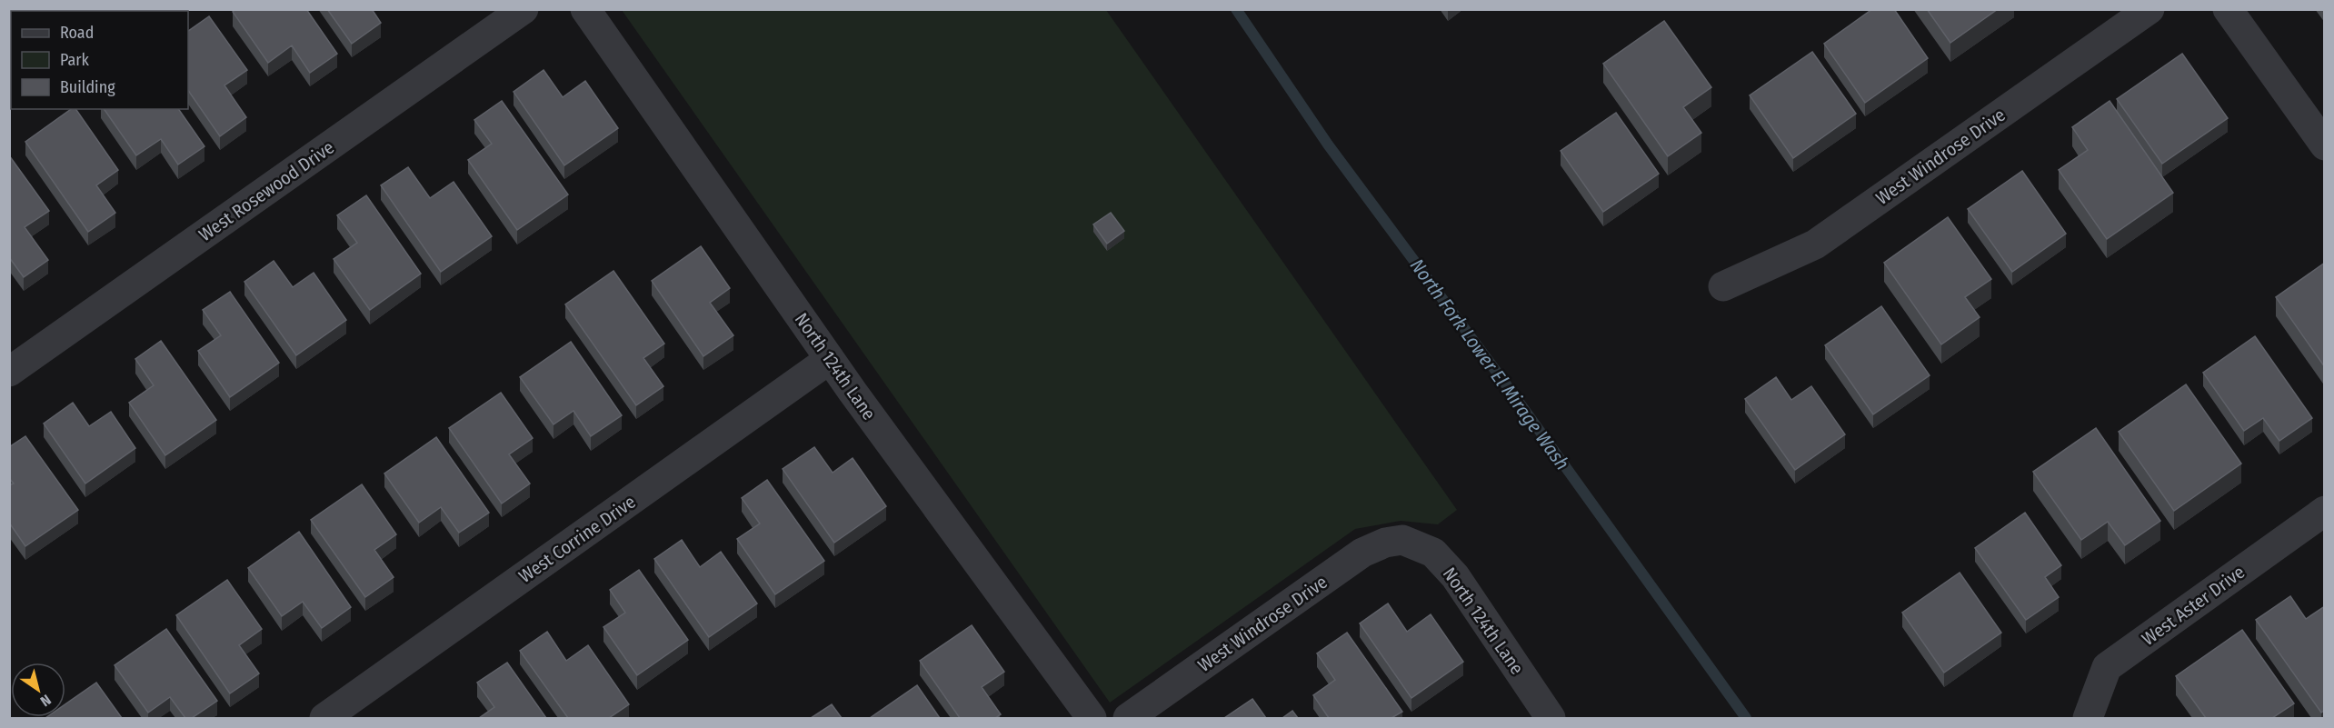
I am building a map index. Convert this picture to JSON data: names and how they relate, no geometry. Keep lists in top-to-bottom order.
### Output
{
  "streets": {
    "street": [
      "West Windrose Drive",
      "West Rosewood Drive",
      "North 124th Lane",
      "West Corrine Drive",
      "West Aster Drive"
    ]
  },
  "crossings": [
    ["West Windrose Drive", "North 124th Lane"],
    ["North 124th Lane", "West Corrine Drive"]
  ],
  "water": ["North Fork Lower El Mirage Wash"],
  "legend": ["Road", "Park", "Building"],
  "north": "bottom right"
}
